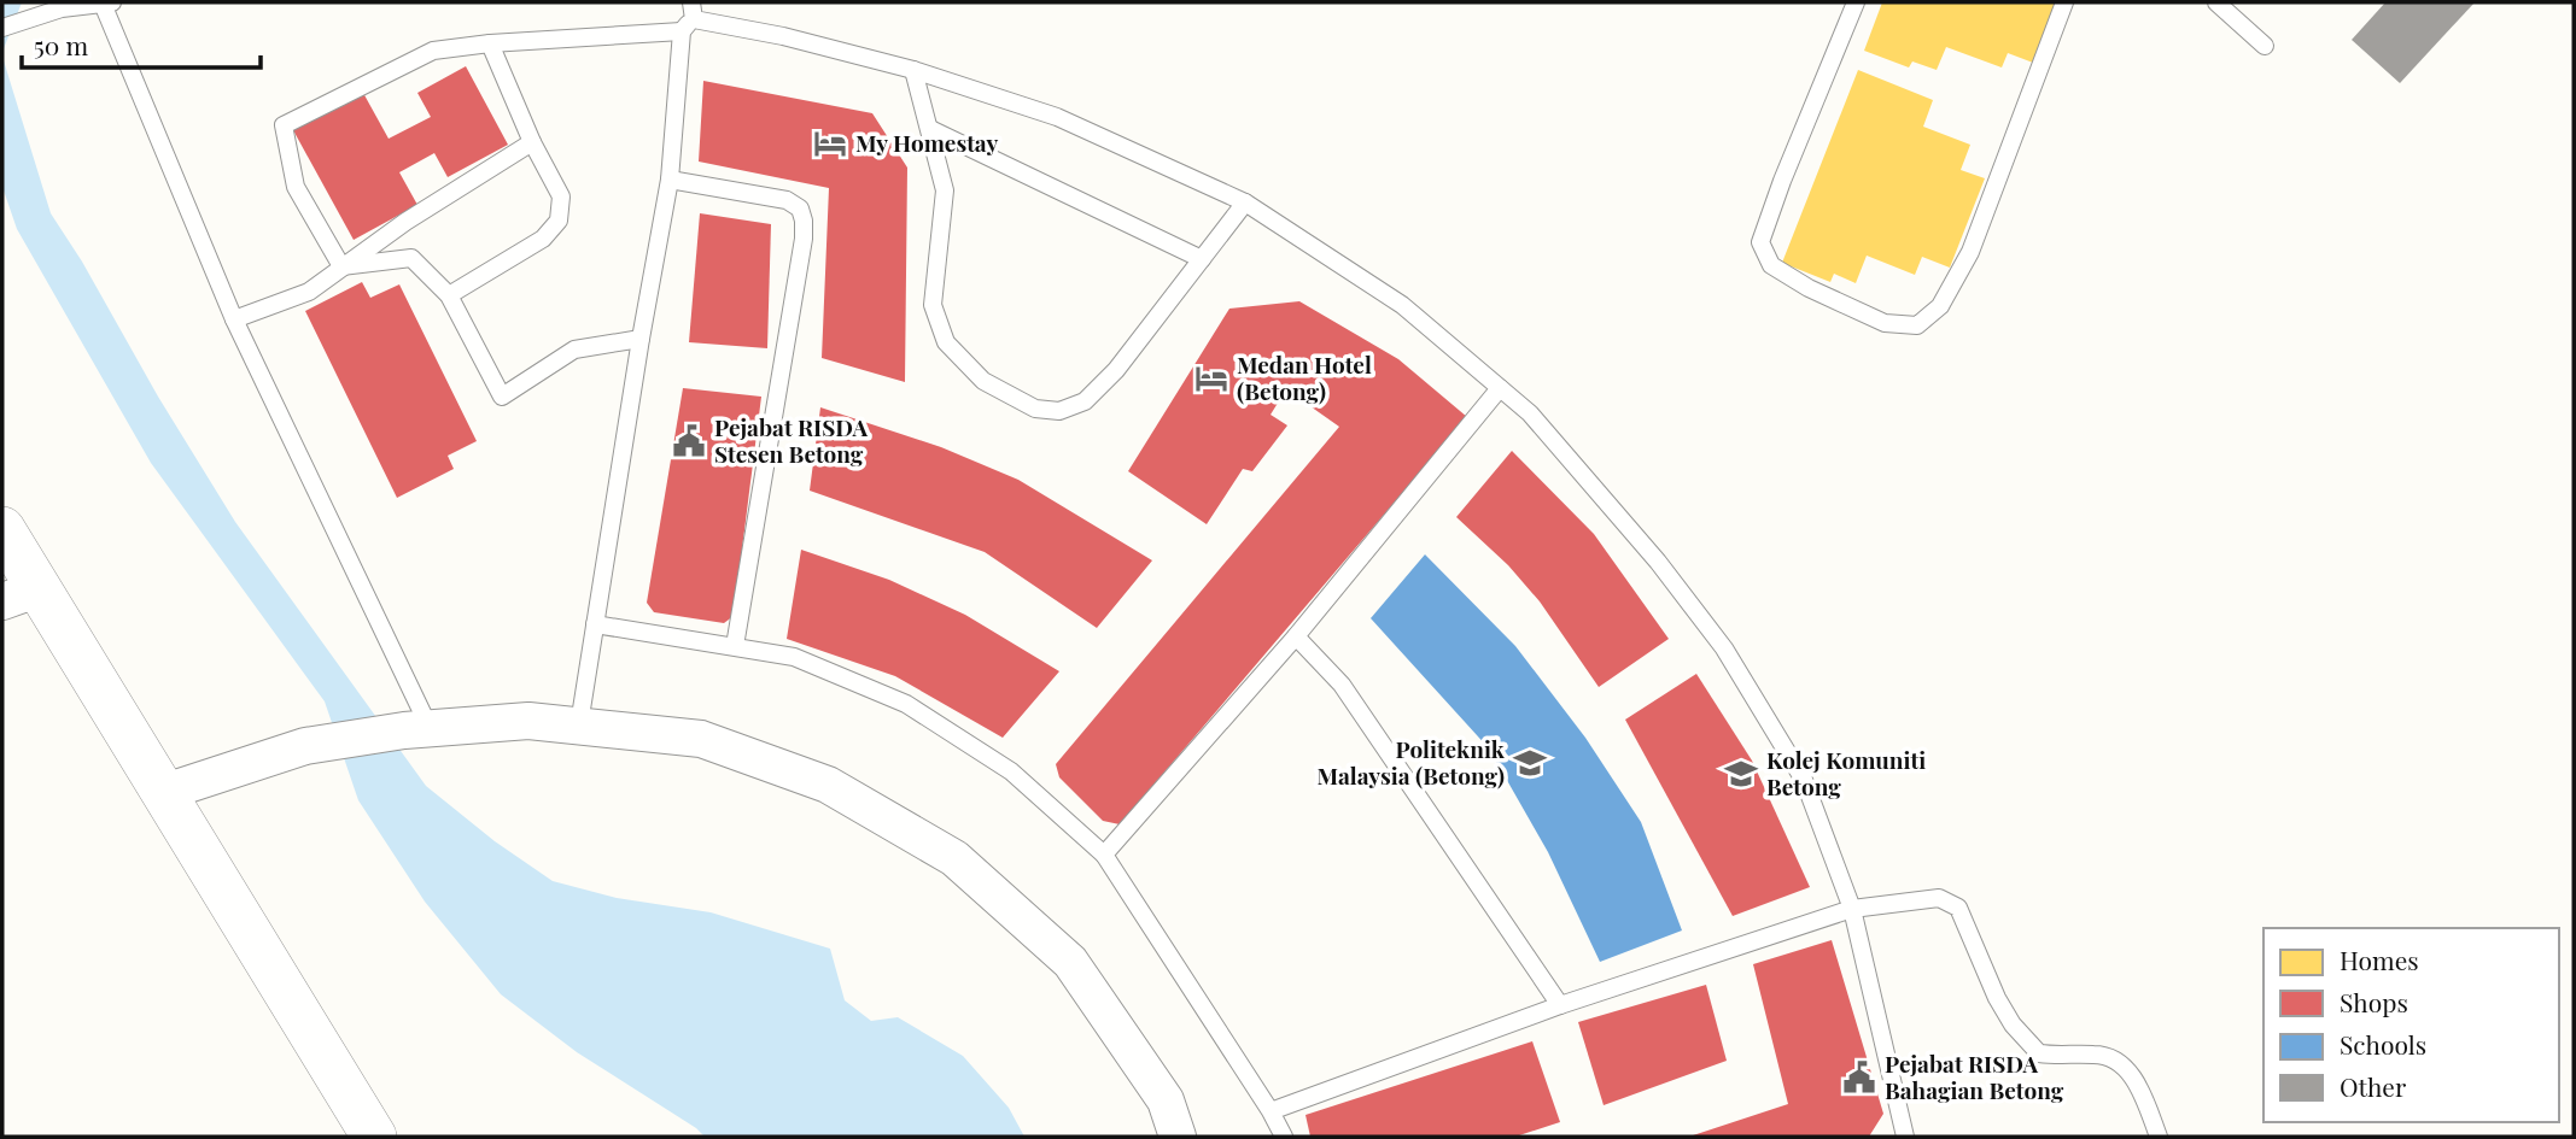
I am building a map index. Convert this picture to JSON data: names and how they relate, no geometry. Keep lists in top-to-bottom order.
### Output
{
  "places": {
    "hotel": ["My Homestay", "Medan Hotel (Betong)"],
    "public building": ["Pejabat RISDA Stesen Betong", "Pejabat RISDA Bahagian Betong"],
    "school or university": ["Politeknik Malaysia (Betong)", "Kolej Komuniti Betong"]
  },
  "legend": [
    "Homes",
    "Shops",
    "Schools",
    "Other"
  ],
  "scale_bar": "50 m"
}
